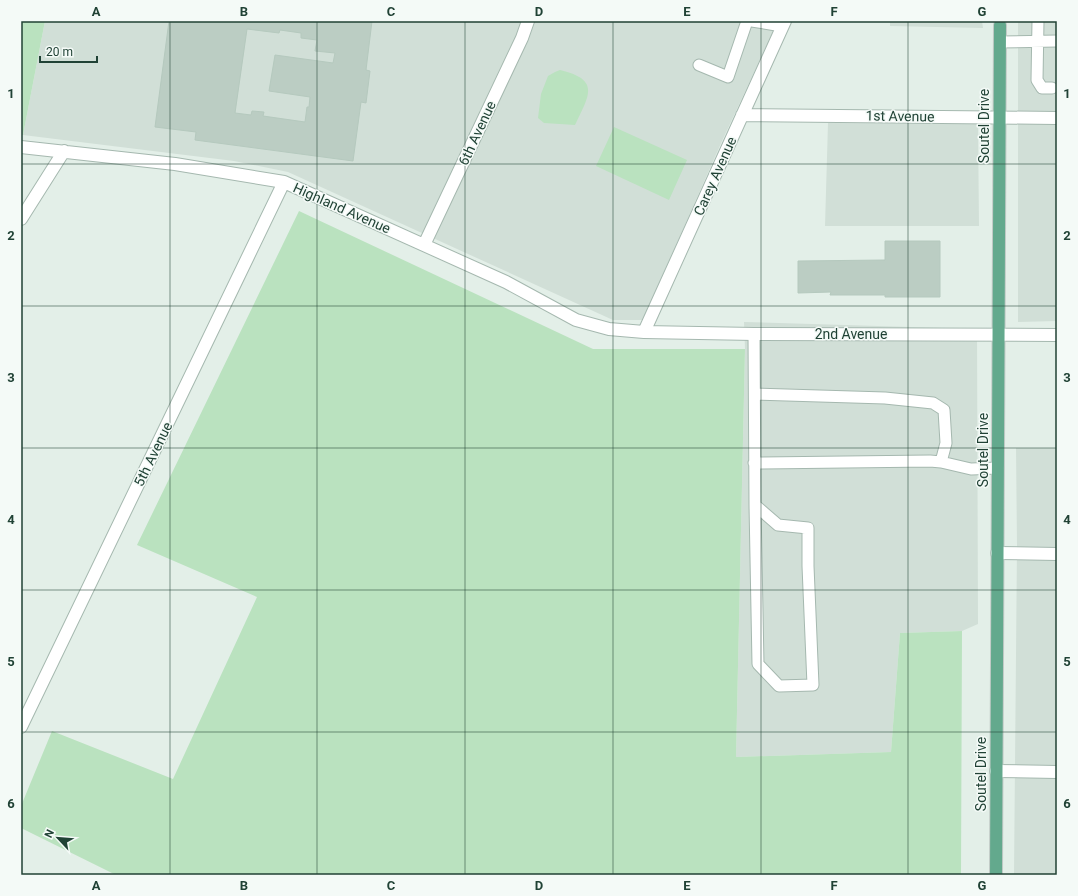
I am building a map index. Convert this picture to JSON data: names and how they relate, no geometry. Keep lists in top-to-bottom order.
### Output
{
  "streets": {
    "main road": ["Soutel Drive"],
    "street": [
      "1st Avenue",
      "6th Avenue",
      "Carey Avenue",
      "Highland Avenue",
      "2nd Avenue",
      "5th Avenue"
    ]
  },
  "crossings": [
    ["1st Avenue", "Soutel Drive"],
    ["1st Avenue", "Carey Avenue"],
    ["Soutel Drive", "2nd Avenue"],
    ["6th Avenue", "Highland Avenue"],
    ["Carey Avenue", "Highland Avenue"],
    ["Carey Avenue", "2nd Avenue"],
    ["Highland Avenue", "2nd Avenue"],
    ["Highland Avenue", "5th Avenue"]
  ],
  "scale_bar": "20 m",
  "north": "top left",
  "grid": {
    "columns": [
      "A",
      "B",
      "C",
      "D",
      "E",
      "F",
      "G"
    ],
    "rows": [
      "1",
      "2",
      "3",
      "4",
      "5",
      "6"
    ]
  }
}
